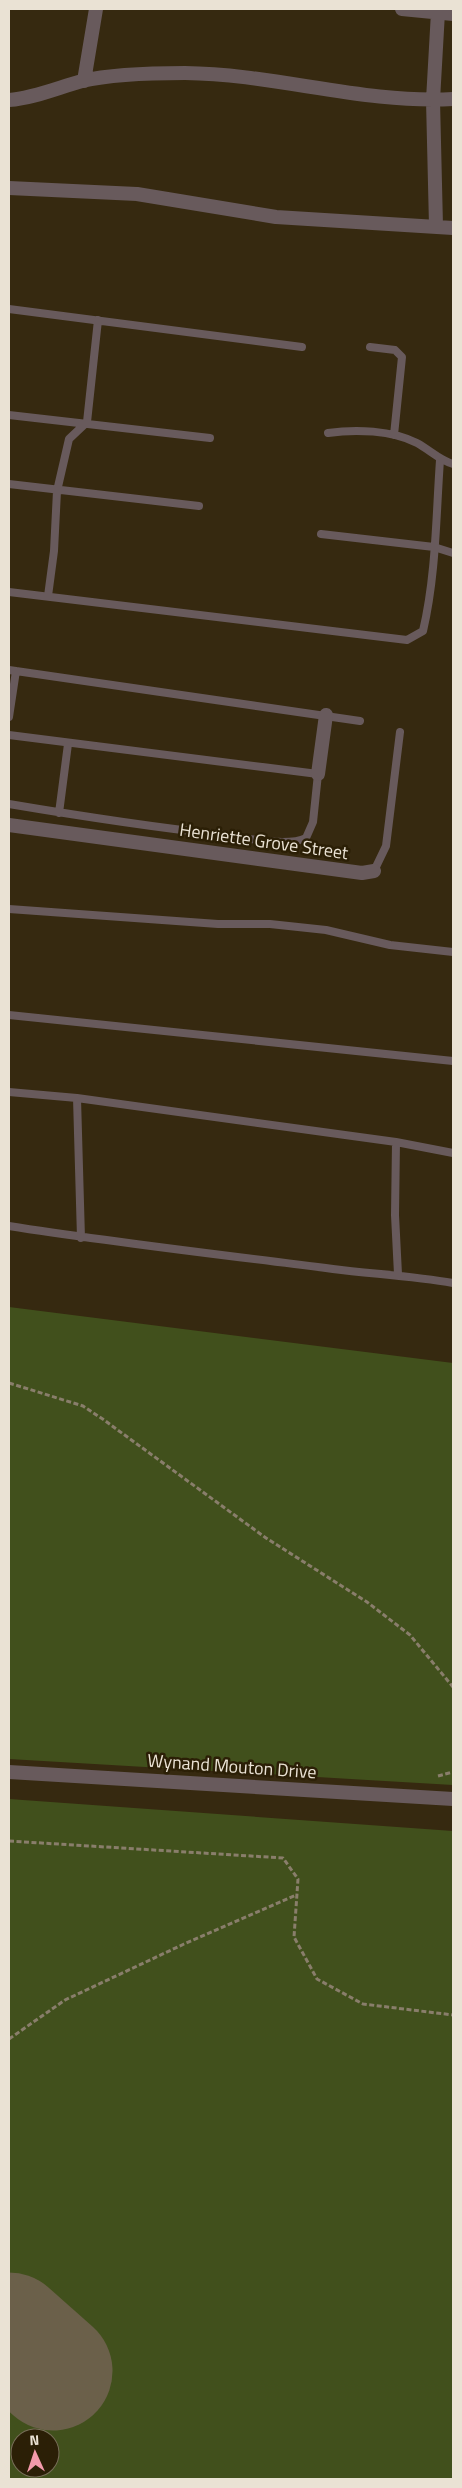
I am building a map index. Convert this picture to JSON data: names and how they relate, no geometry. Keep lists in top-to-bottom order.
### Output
{
  "streets": {
    "street": ["Henriette Grove Street", "Wynand Mouton Drive"]
  },
  "north": "top"
}
